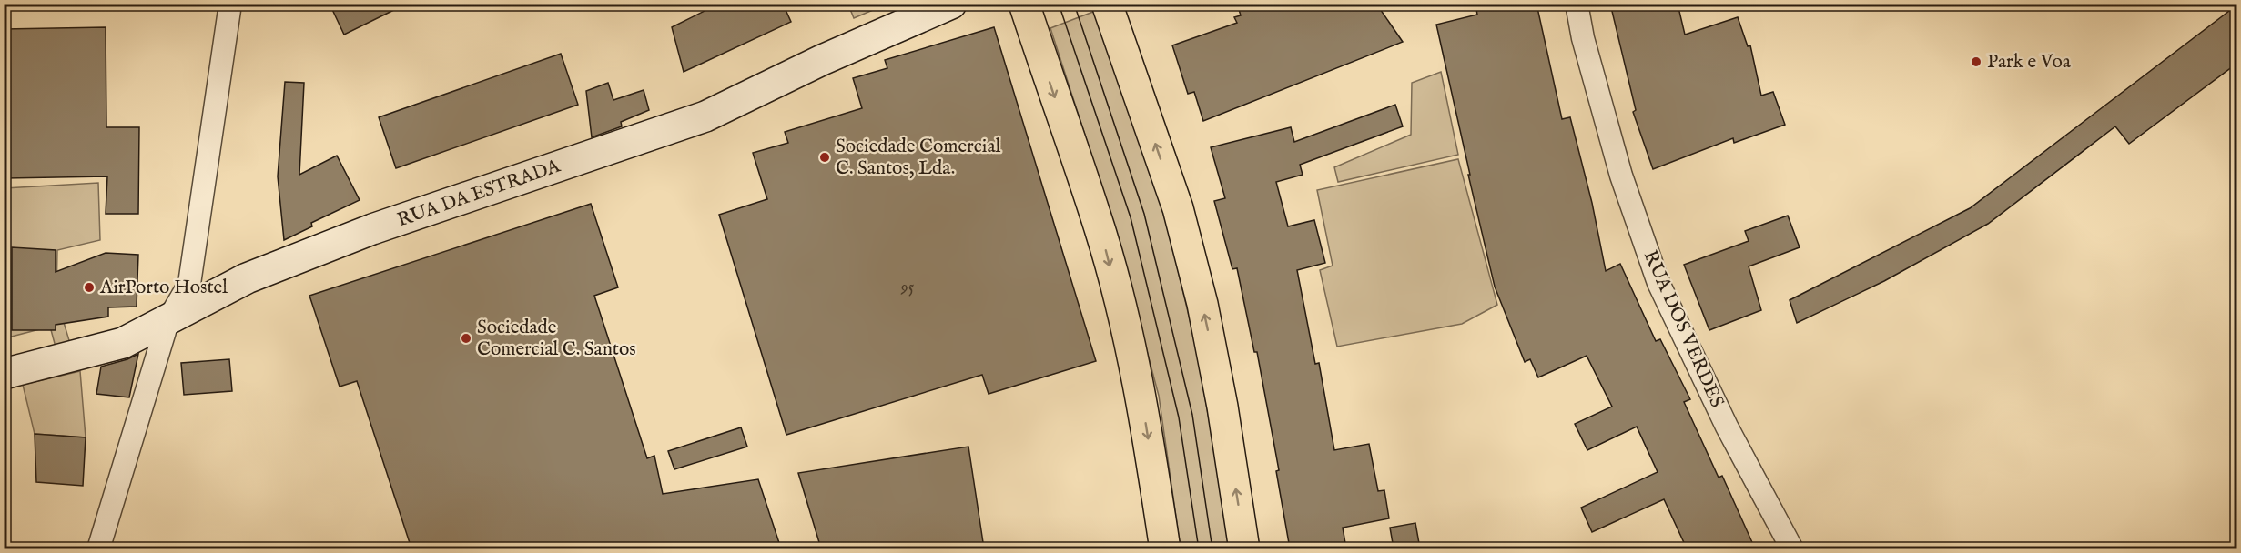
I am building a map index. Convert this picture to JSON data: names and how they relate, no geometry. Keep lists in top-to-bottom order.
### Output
{
  "streets": {
    "street": ["RUA DA ESTRADA", "RUA DOS VERDES"]
  },
  "places": [
    "Park e Voa",
    "Sociedade Comercial C. Santos, Lda.",
    "AirPorto Hostel",
    "Sociedade Comercial C. Santos"
  ],
  "house_numbers": ["95"]
}
